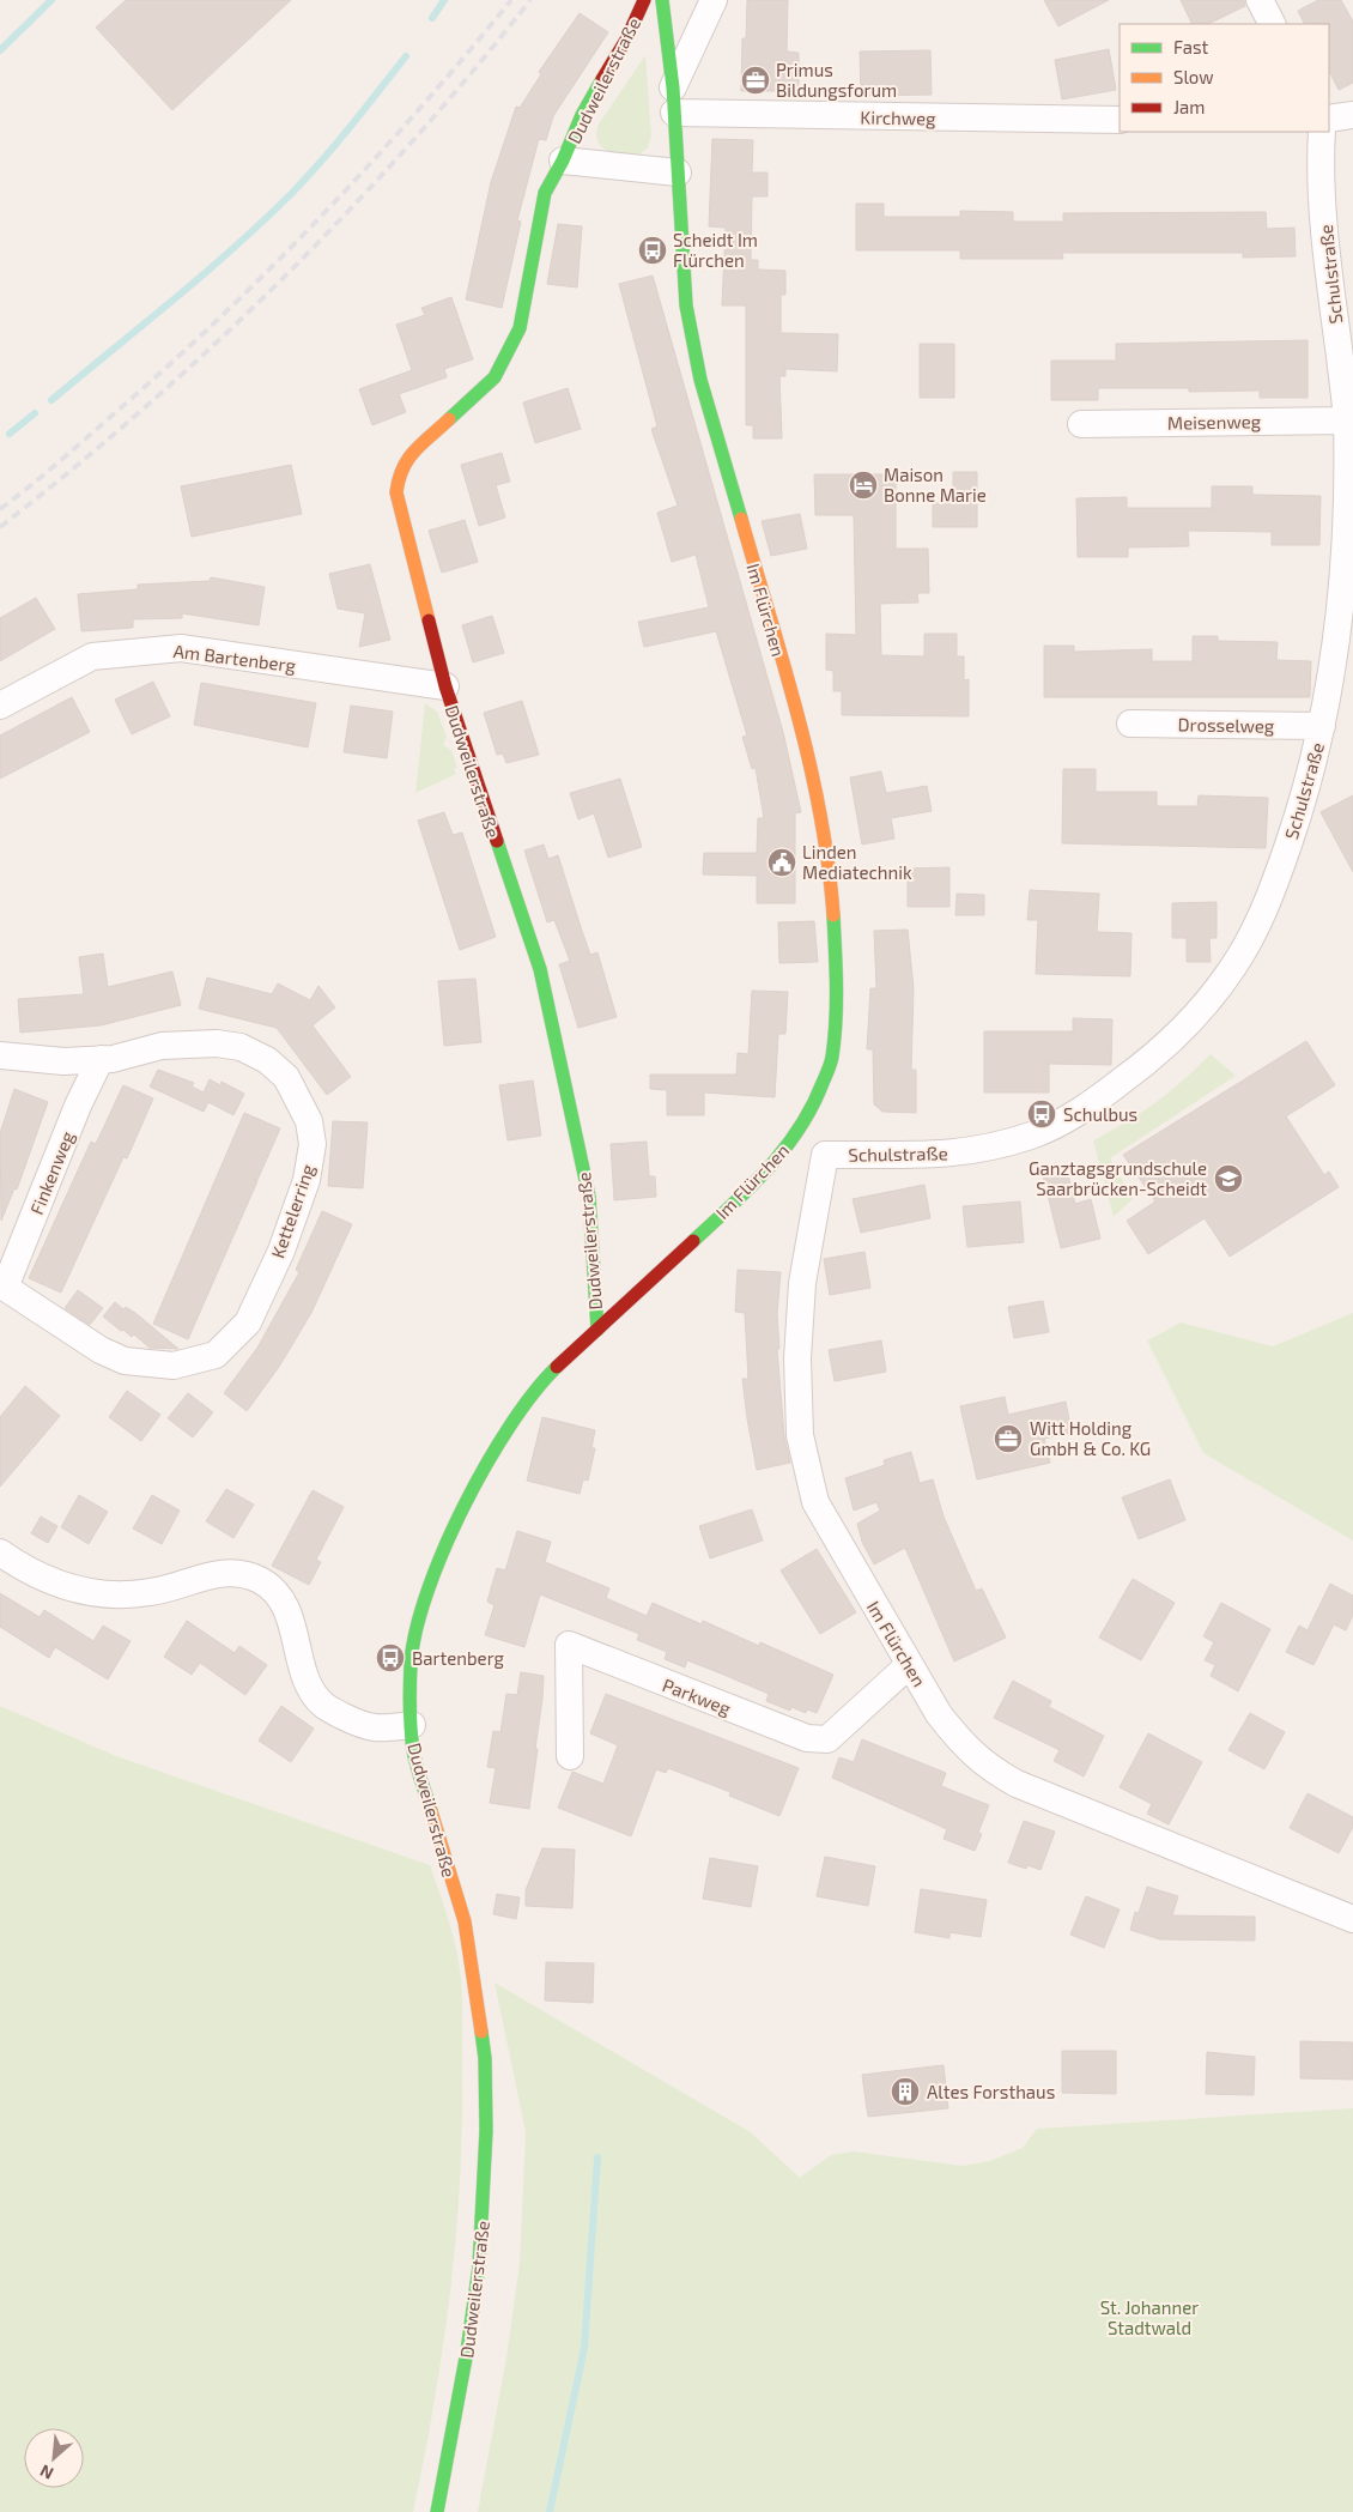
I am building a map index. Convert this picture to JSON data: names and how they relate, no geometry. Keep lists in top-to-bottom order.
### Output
{
  "streets": {
    "street": [
      "Dudweilerstraße",
      "Kirchweg",
      "Schulstraße",
      "Meisenweg",
      "Im Flürchen",
      "Am Bartenberg",
      "Drosselweg",
      "Finkenweg",
      "Kettelerring",
      "Parkweg"
    ]
  },
  "crossings": [
    ["Dudweilerstraße", "Im Flürchen"],
    ["Dudweilerstraße", "Am Bartenberg"],
    ["Kirchweg", "Im Flürchen"],
    ["Schulstraße", "Meisenweg"],
    ["Schulstraße", "Im Flürchen"],
    ["Schulstraße", "Drosselweg"],
    ["Im Flürchen", "Parkweg"],
    ["Finkenweg", "Kettelerring"]
  ],
  "parks": ["St. Johanner Stadtwald"],
  "places": {
    "office": ["Primus Bildungsforum", "Witt Holding GmbH & Co. KG"],
    "bus stop": ["Scheidt Im Flürchen", "Schulbus", "Bartenberg"],
    "hotel": ["Maison Bonne Marie"],
    "public building": ["Linden Mediatechnik"],
    "school or university": ["Ganztagsgrundschule Saarbrücken-Scheidt"],
    "building": ["Altes Forsthaus"]
  },
  "legend": ["Fast", "Slow", "Jam"],
  "north": "bottom left"
}
